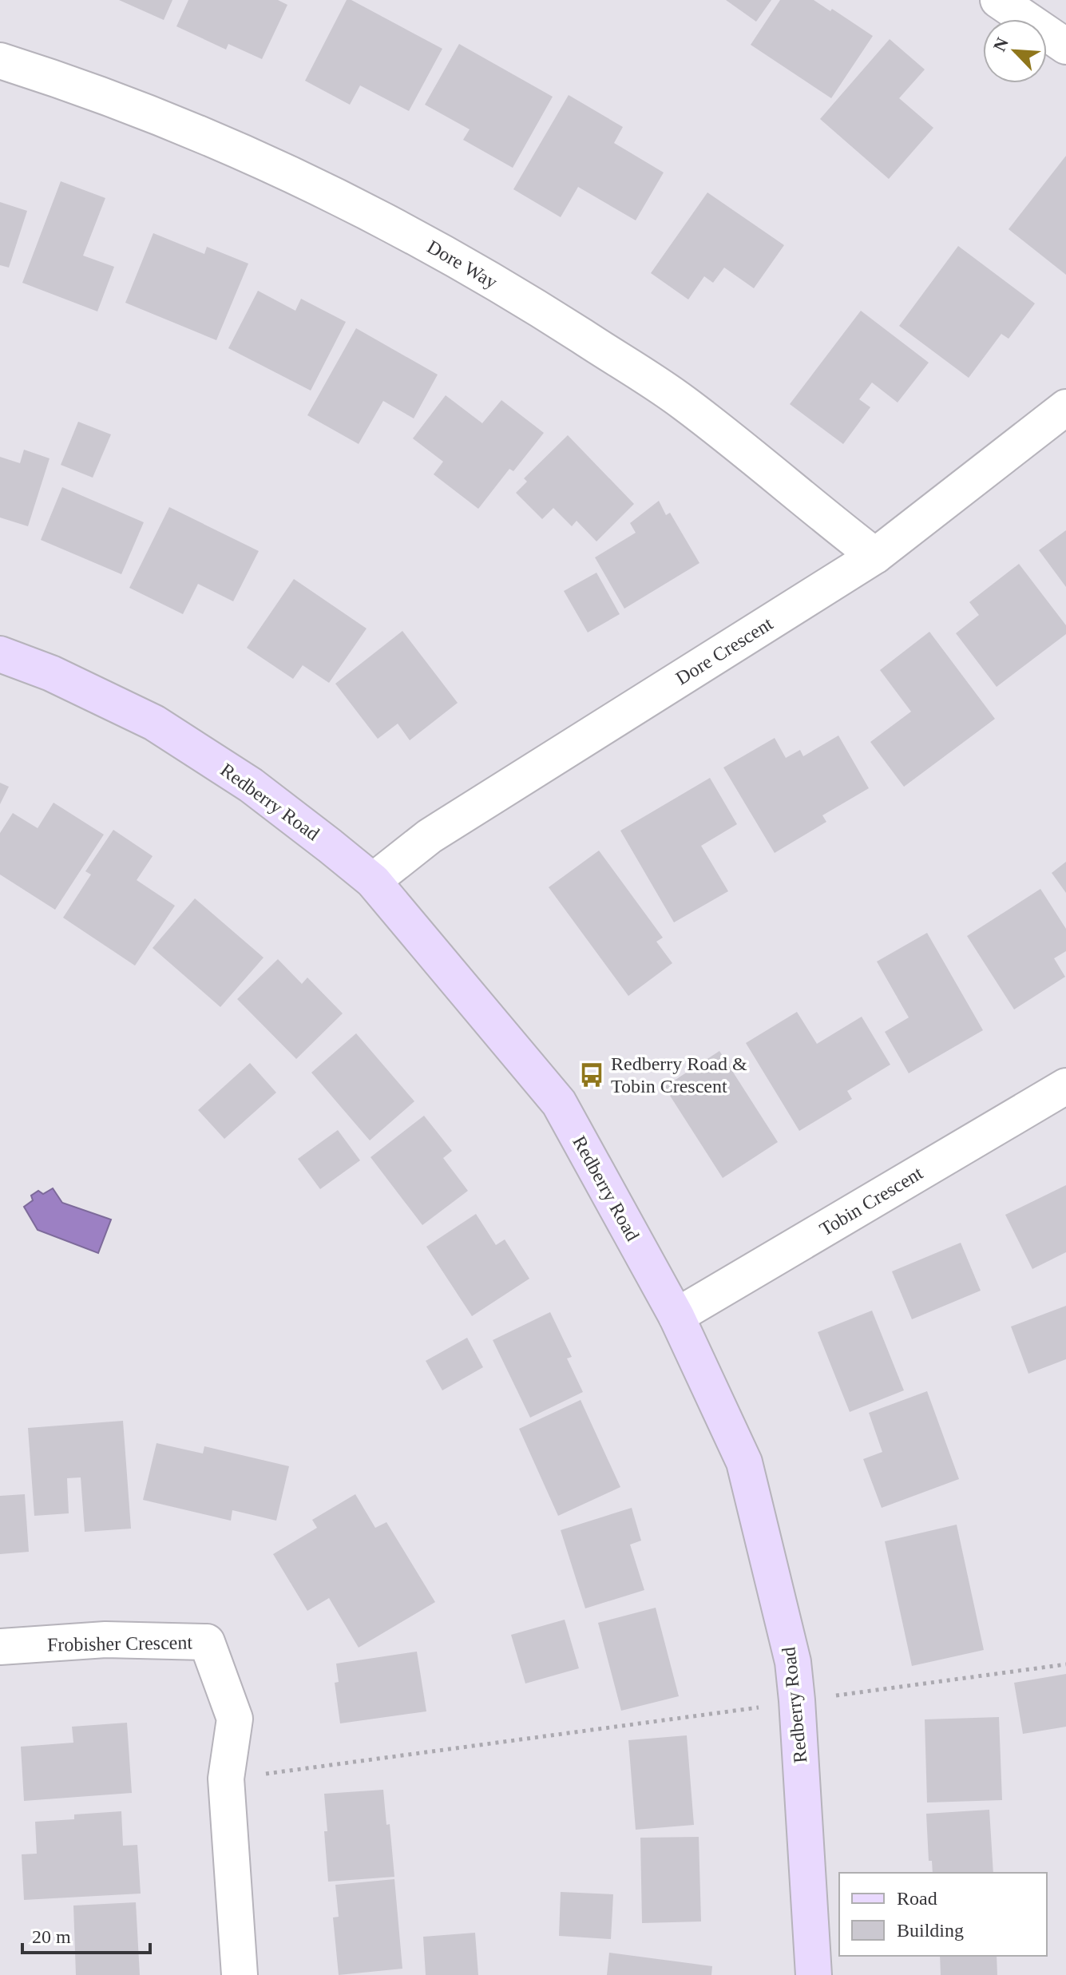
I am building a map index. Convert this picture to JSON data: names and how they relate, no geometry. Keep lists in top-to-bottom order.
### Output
{
  "streets": {
    "street": [
      "Dore Way",
      "Dore Crescent",
      "Redberry Road",
      "Tobin Crescent",
      "Frobisher Crescent"
    ]
  },
  "crossings": [
    ["Dore Way", "Dore Crescent"],
    ["Dore Crescent", "Redberry Road"],
    ["Redberry Road", "Tobin Crescent"]
  ],
  "places": {
    "bus stop": ["Redberry Road & Tobin Crescent"]
  },
  "legend": ["Road", "Building"],
  "scale_bar": "20 m",
  "north": "top left"
}
